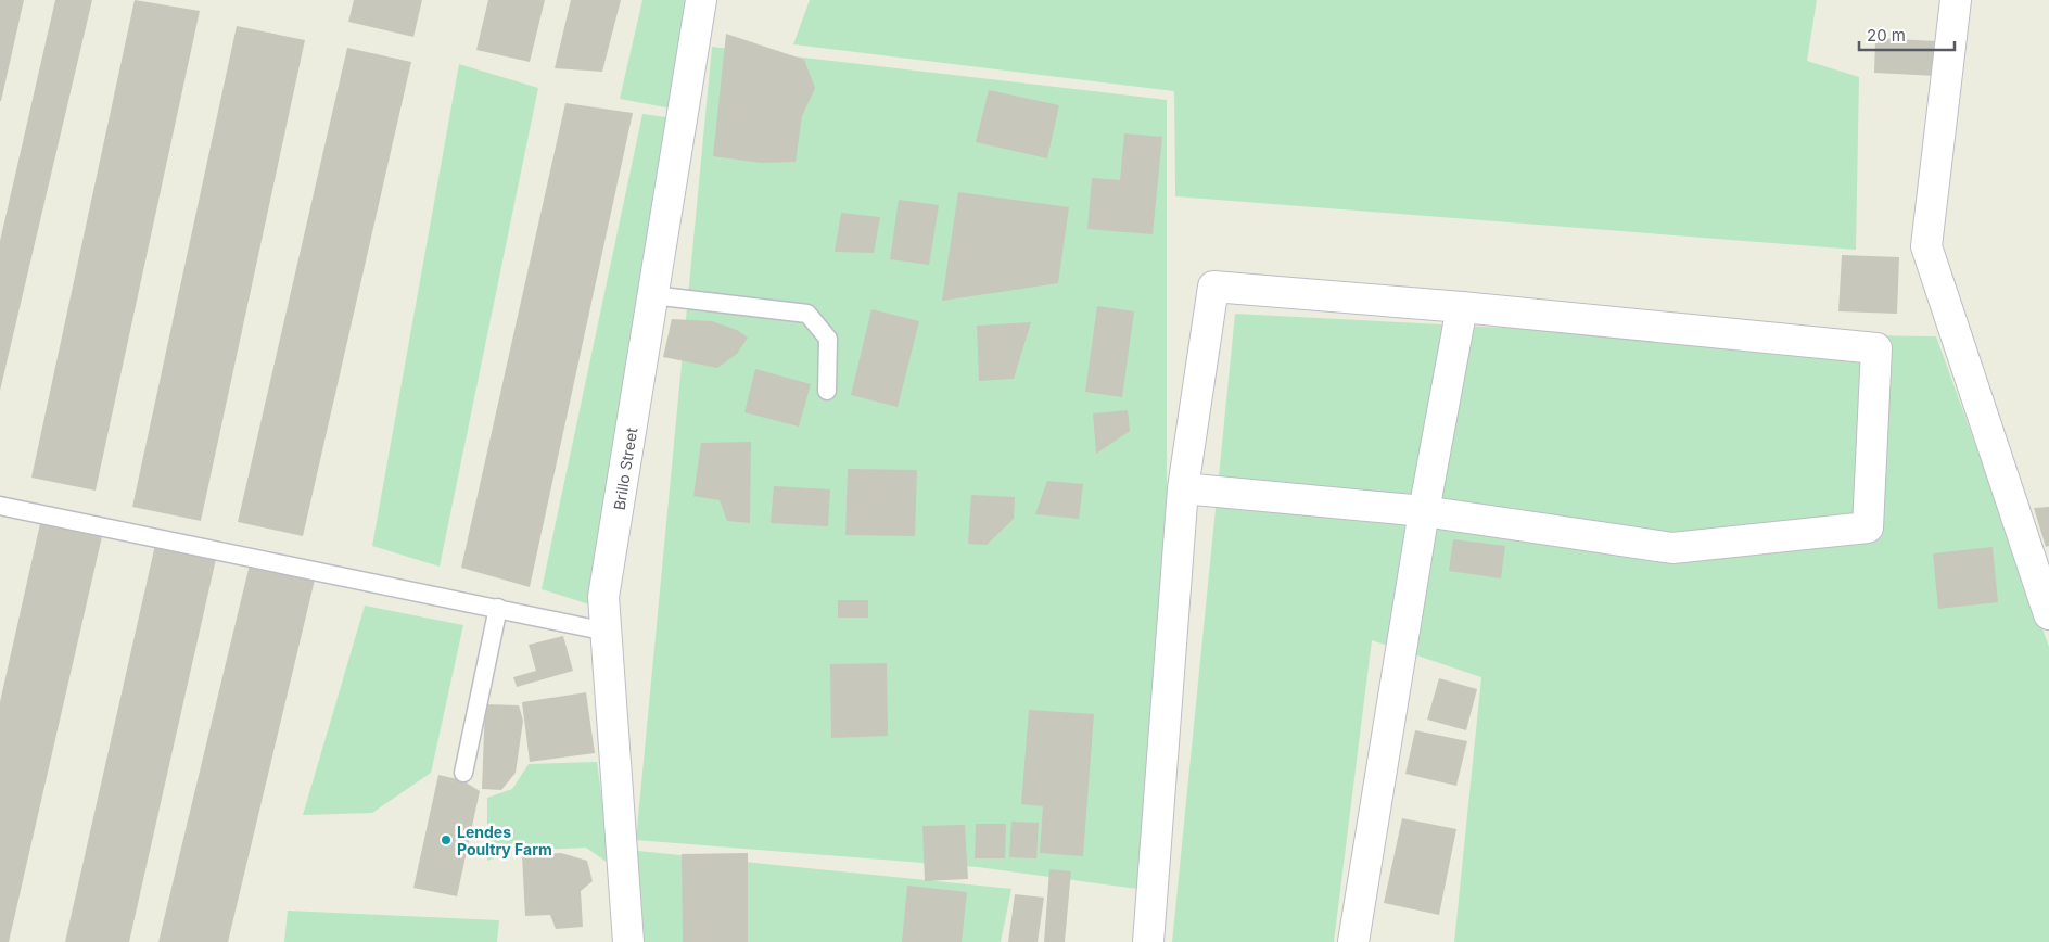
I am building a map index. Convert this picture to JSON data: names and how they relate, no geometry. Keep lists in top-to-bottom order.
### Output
{
  "streets": {
    "street": ["Brillo Street"]
  },
  "places": ["Lendes Poultry Farm"],
  "scale_bar": "20 m"
}
